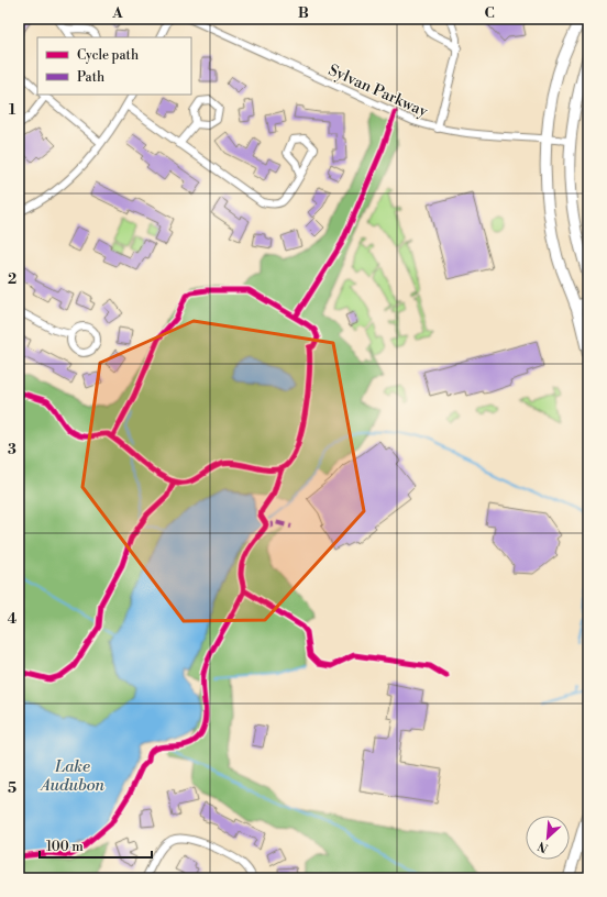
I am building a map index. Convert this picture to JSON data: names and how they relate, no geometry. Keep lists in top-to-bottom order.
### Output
{
  "streets": {
    "street": ["Sylvan Parkway"]
  },
  "water": ["Lake Audubon"],
  "legend": ["Cycle path", "Path"],
  "scale_bar": "100 m",
  "north": "bottom left",
  "grid": {
    "columns": ["A", "B", "C"],
    "rows": [
      "1",
      "2",
      "3",
      "4",
      "5"
    ]
  }
}
